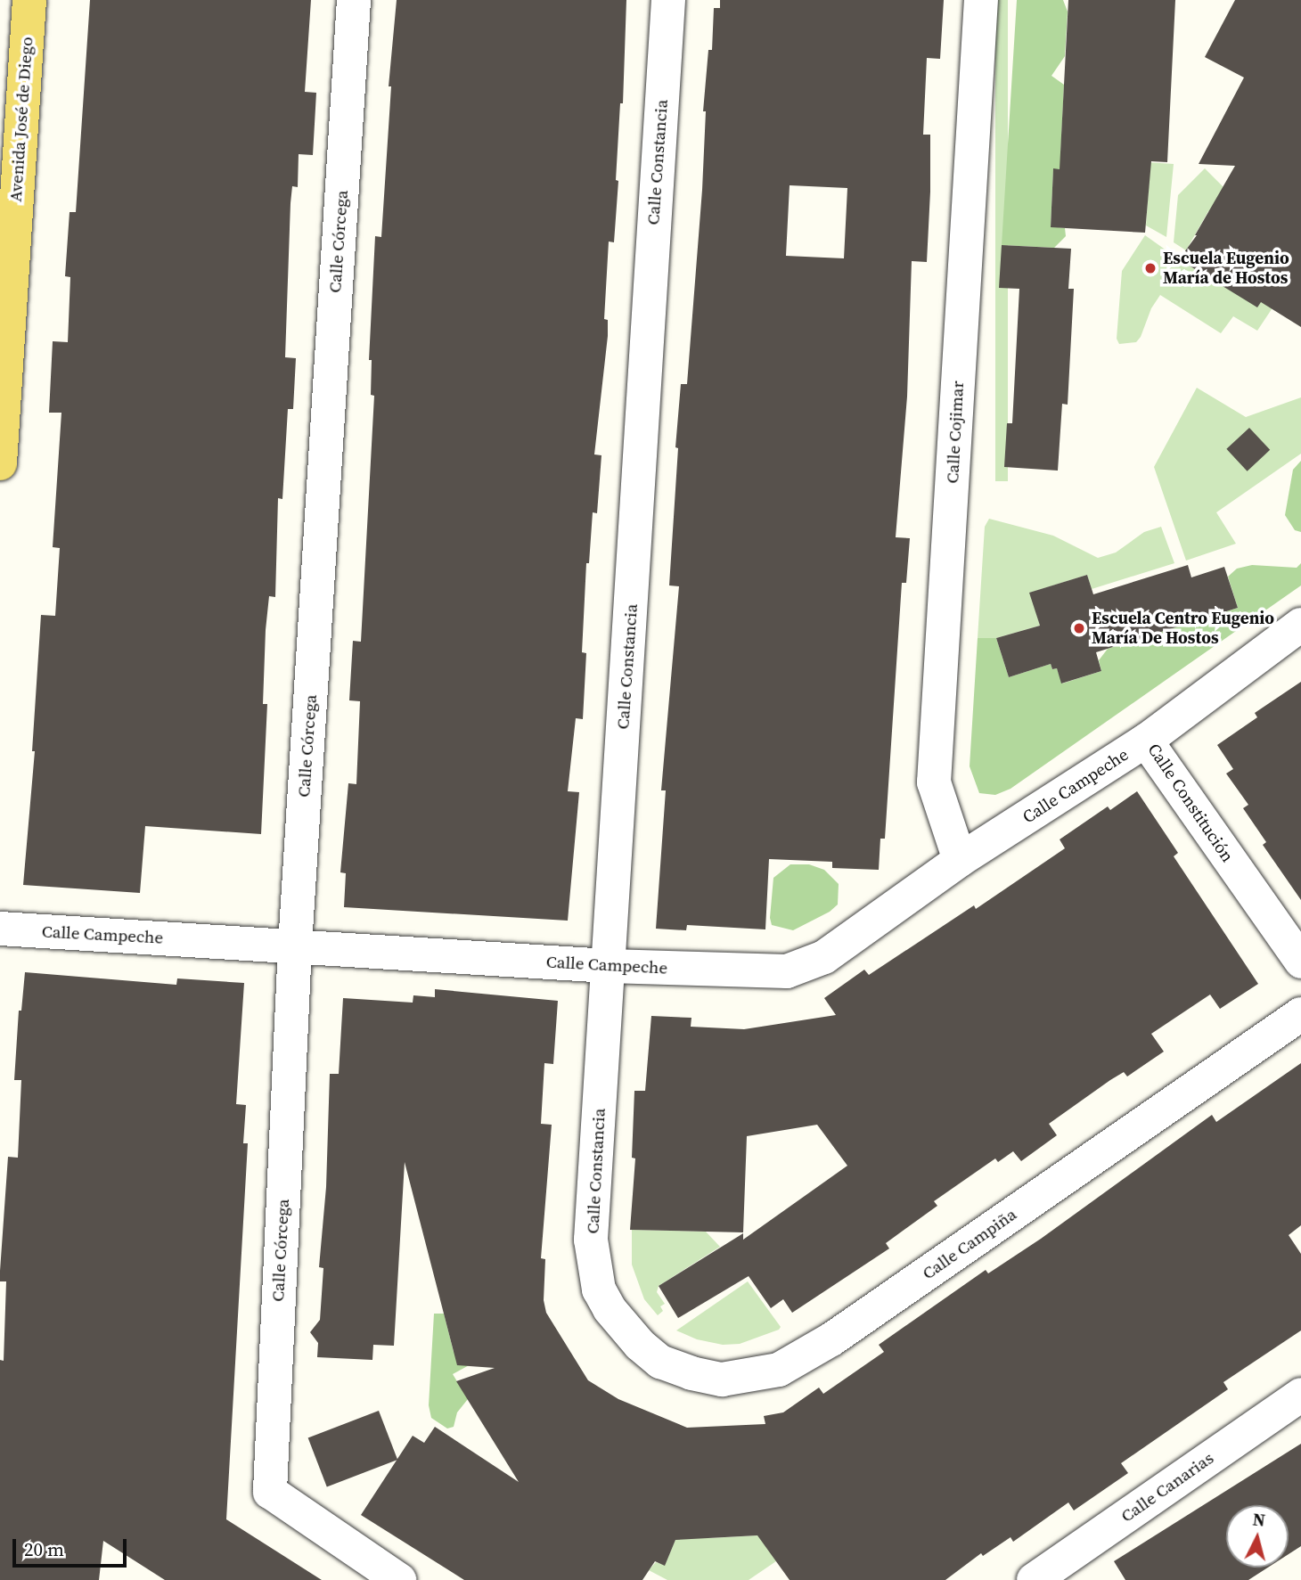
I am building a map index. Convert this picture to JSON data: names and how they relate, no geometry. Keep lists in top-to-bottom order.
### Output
{
  "streets": {
    "main road": ["Avenida José de Diego"],
    "street": [
      "Calle Constancia",
      "Calle Córcega",
      "Calle Cojimar",
      "Calle Campeche",
      "Calle Constitución",
      "Calle Campiña",
      "Calle Canarias"
    ]
  },
  "crossings": [
    ["Calle Constancia", "Calle Campeche"],
    ["Calle Constancia", "Calle Campiña"],
    ["Calle Córcega", "Calle Campeche"],
    ["Calle Cojimar", "Calle Campeche"],
    ["Calle Campeche", "Calle Constitución"]
  ],
  "places": ["Escuela Eugenio María de Hostos", "Escuela Centro Eugenio María De Hostos"],
  "scale_bar": "20 m",
  "north": "top"
}
